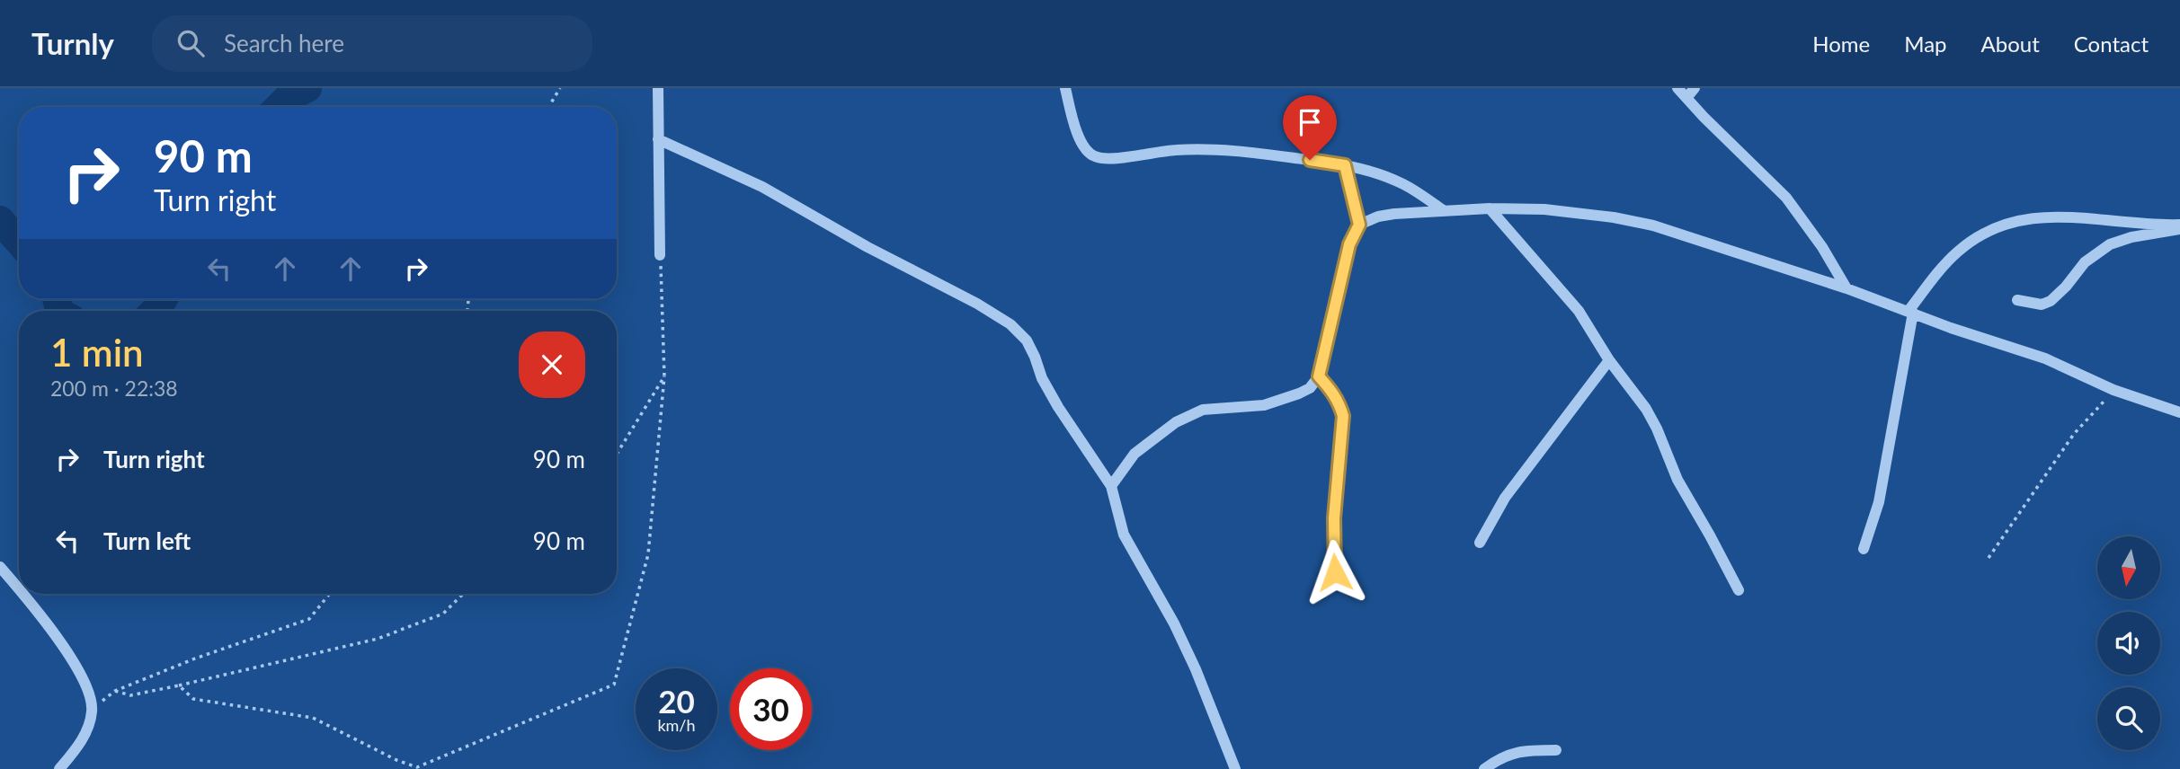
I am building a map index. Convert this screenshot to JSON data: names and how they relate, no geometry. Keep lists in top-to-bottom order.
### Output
{
  "north": "bottom",
  "page": {
    "header": "Turnly",
    "search": "Search here",
    "nav": [
      "Home",
      "Map",
      "About",
      "Contact"
    ],
    "turn": ["90 m", "Turn right"],
    "heading": ["1 min", "200 m · 22:38"],
    "list": [
      {
        "name": "Turn right",
        "value": "90 m"
      },
      {
        "name": "Turn left",
        "value": "90 m"
      }
    ],
    "speed": "20 km/h",
    "limit": "30"
  }
}
